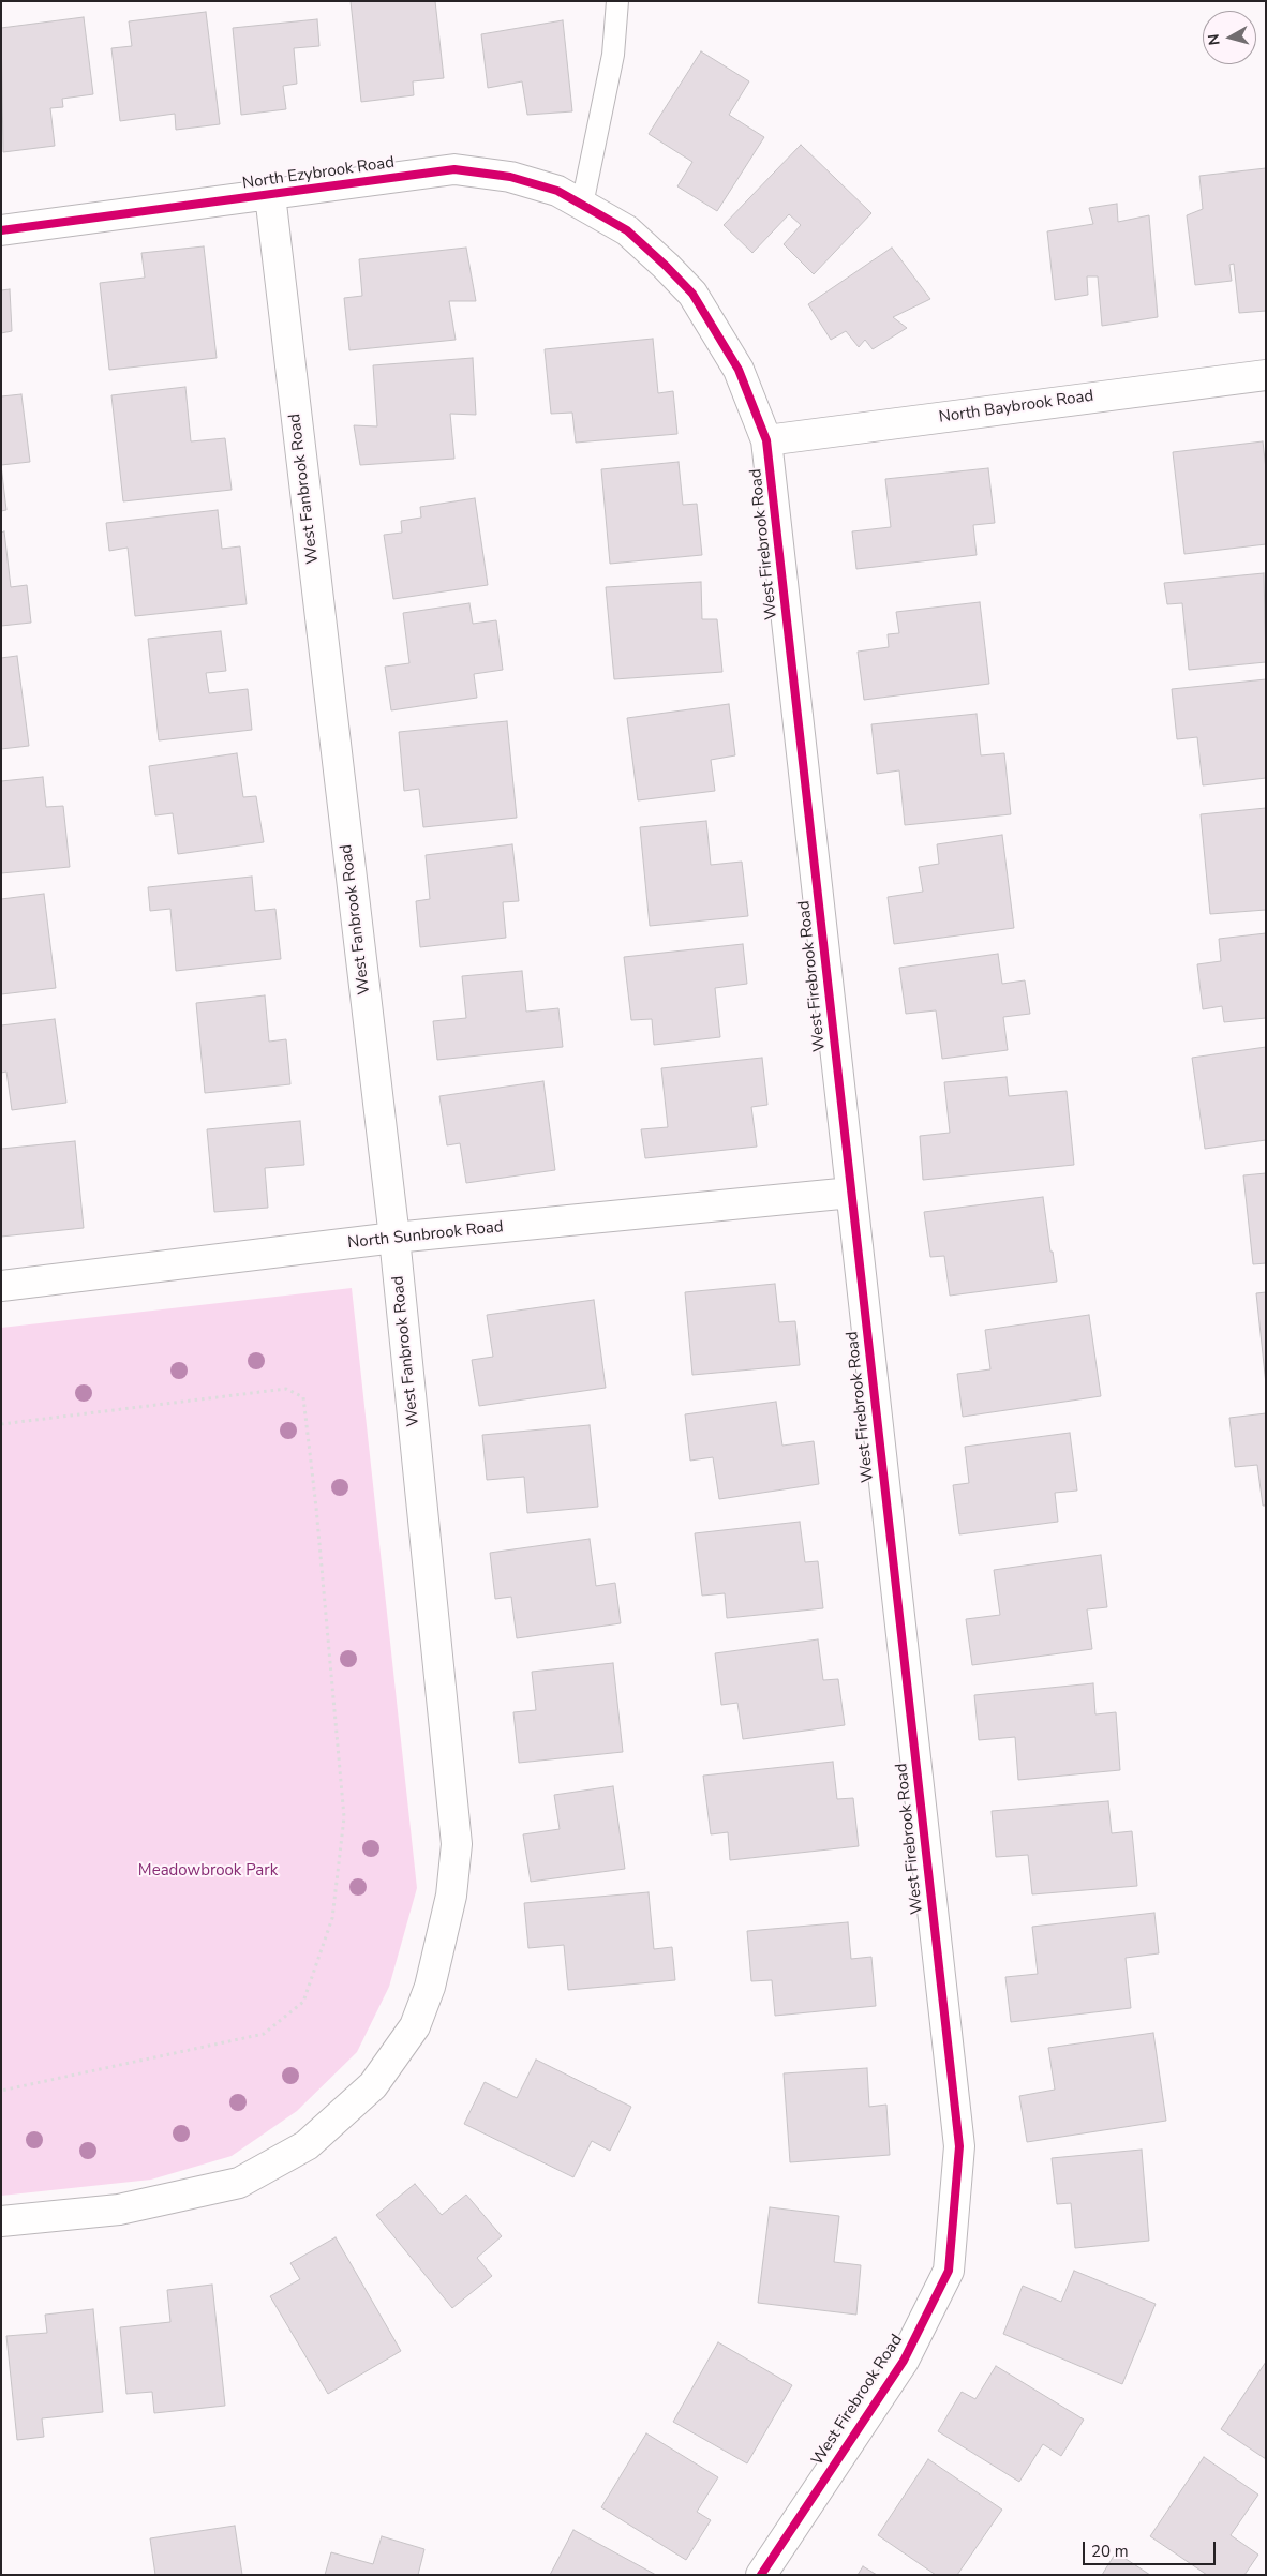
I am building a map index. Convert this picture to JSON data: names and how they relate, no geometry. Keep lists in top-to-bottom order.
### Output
{
  "streets": {
    "street": [
      "North Ezybrook Road",
      "North Baybrook Road",
      "West Fanbrook Road",
      "West Firebrook Road",
      "North Sunbrook Road"
    ]
  },
  "crossings": [
    ["North Ezybrook Road", "West Fanbrook Road"],
    ["North Ezybrook Road", "West Firebrook Road"],
    ["North Baybrook Road", "West Firebrook Road"],
    ["West Fanbrook Road", "North Sunbrook Road"],
    ["West Firebrook Road", "North Sunbrook Road"]
  ],
  "parks": ["Meadowbrook Park"],
  "scale_bar": "20 m",
  "north": "left"
}
